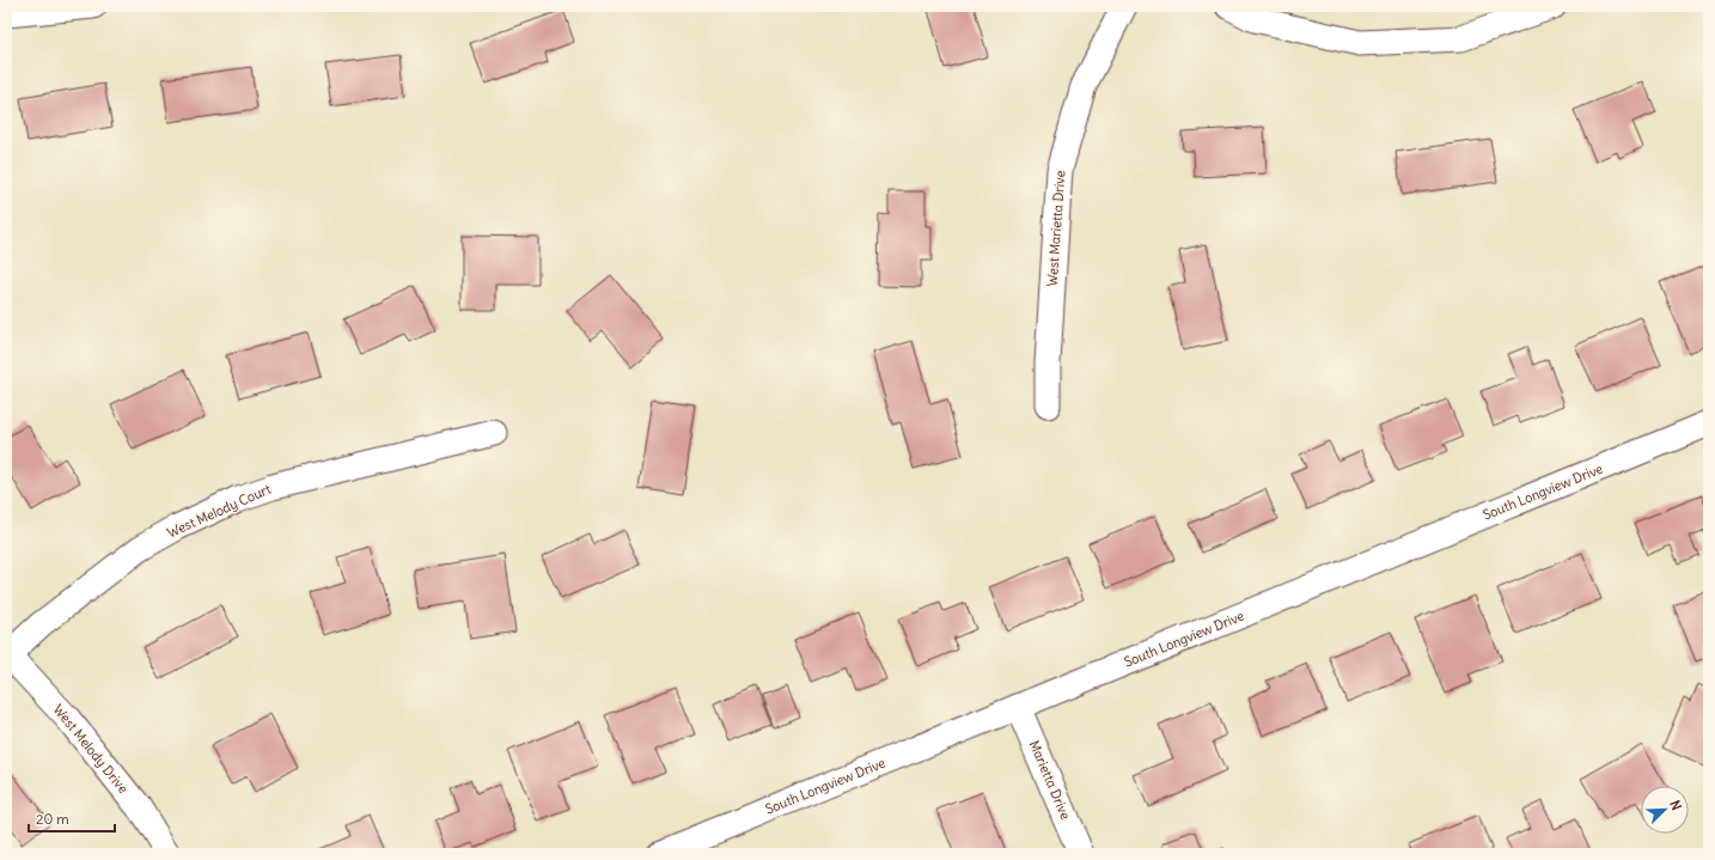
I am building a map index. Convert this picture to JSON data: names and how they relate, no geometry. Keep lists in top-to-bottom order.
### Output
{
  "streets": {
    "street": [
      "West Marietta Drive",
      "South Longview Drive",
      "West Melody Court",
      "West Melody Drive",
      "Marietta Drive"
    ]
  },
  "crossings": [
    ["South Longview Drive", "Marietta Drive"],
    ["West Melody Court", "West Melody Drive"]
  ],
  "scale_bar": "20 m",
  "north": "top right"
}
